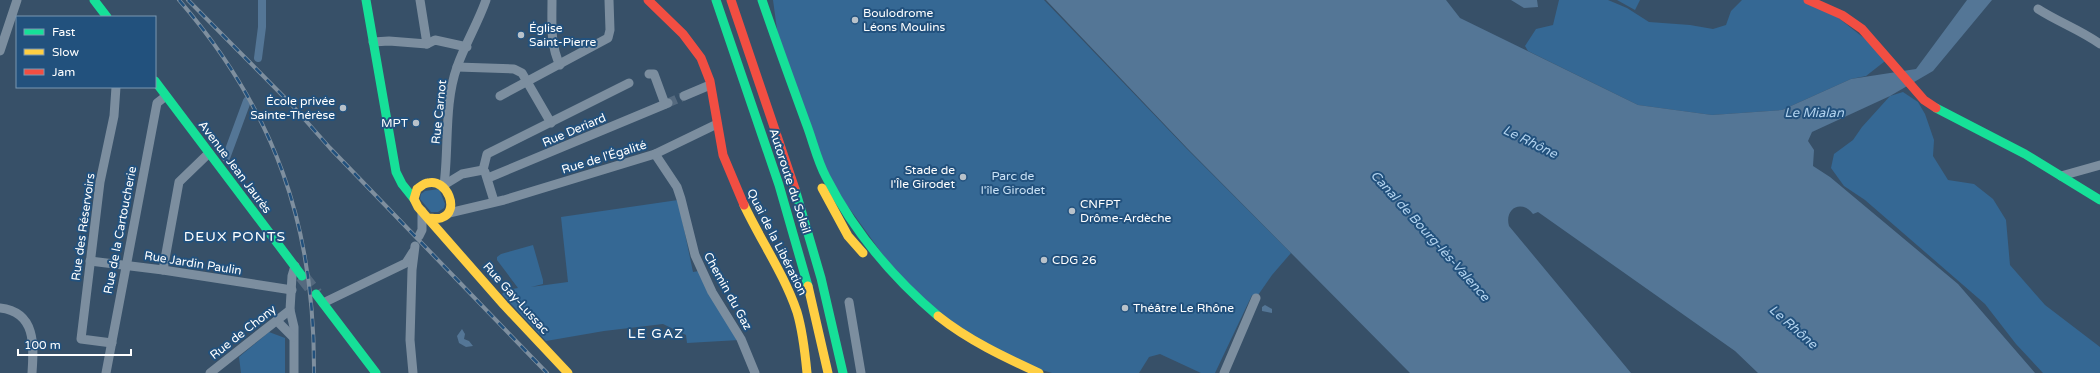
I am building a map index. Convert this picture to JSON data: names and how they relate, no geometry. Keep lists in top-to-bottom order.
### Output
{
  "streets": {
    "main road": [
      "Avenue Jean Jaurès",
      "Autoroute du Soleil",
      "Quai de la Libération",
      "Rue Gay-Lussac"
    ],
    "street": [
      "Rue Carnot",
      "Rue Deriard",
      "Rue de l'Égalité",
      "Rue des Réservoirs",
      "Rue de la Cartoucherie",
      "Rue Jardin Paulin",
      "Chemin du Gaz",
      "Rue de Chony"
    ]
  },
  "crossings": [
    ["Rue Carnot", "Rue Deriard"],
    ["Rue Carnot", "Rue de l'Égalité"],
    ["Rue Carnot", "Rue Gay-Lussac"],
    ["Rue Deriard", "Rue de l'Égalité"],
    ["Rue Deriard", "Rue Gay-Lussac"],
    ["Rue de l'Égalité", "Quai de la Libération"],
    ["Rue de l'Égalité", "Chemin du Gaz"],
    ["Rue de l'Égalité", "Rue Gay-Lussac"],
    ["Avenue Jean Jaurès", "Rue de la Cartoucherie"],
    ["Avenue Jean Jaurès", "Rue de Chony"],
    ["Rue des Réservoirs", "Rue de la Cartoucherie"],
    ["Rue des Réservoirs", "Rue Jardin Paulin"],
    ["Rue de la Cartoucherie", "Rue Jardin Paulin"],
    ["Rue Jardin Paulin", "Rue de Chony"]
  ],
  "districts": ["DEUX PONTS", "LE GAZ"],
  "water": ["Le Mialan", "Le Rhône", "Canal de Bourg-lès-Valence"],
  "parks": ["Parc de l'île Girodet"],
  "places": [
    "Boulodrome Léons Moulins",
    "Église Saint-Pierre",
    "École privée Sainte-Thérèse",
    "MPT",
    "Stade de l'Île Girodet",
    "CNFPT Drôme-Ardèche",
    "CDG 26",
    "Théâtre Le Rhône"
  ],
  "legend": ["Fast", "Slow", "Jam"],
  "scale_bar": "100 m"
}
